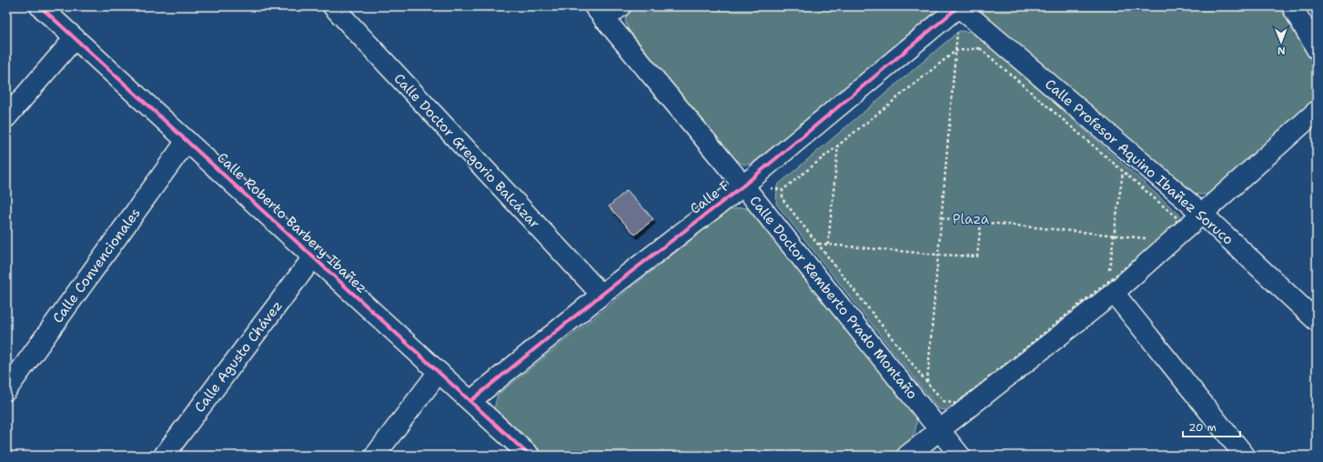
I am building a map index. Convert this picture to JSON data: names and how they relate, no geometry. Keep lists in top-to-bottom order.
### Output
{
  "streets": {
    "street": [
      "Calle Doctor Gregorio Balcázar",
      "Calle Profesor Aquino Ibañez Soruco",
      "Calle F",
      "Calle Roberto Barbery Ibañez",
      "Calle Convencionales",
      "Calle Doctor Remberto Prado Montaño",
      "Calle Agusto Chávez"
    ]
  },
  "crossings": [
    ["Calle Doctor Gregorio Balcázar", "Calle F"],
    ["Calle Profesor Aquino Ibañez Soruco", "Calle F"],
    ["Calle F", "Calle Roberto Barbery Ibañez"],
    ["Calle F", "Calle Doctor Remberto Prado Montaño"],
    ["Calle Roberto Barbery Ibañez", "Calle Convencionales"],
    ["Calle Roberto Barbery Ibañez", "Calle Agusto Chávez"]
  ],
  "parks": ["Plaza"],
  "scale_bar": "20 m",
  "north": "bottom"
}
